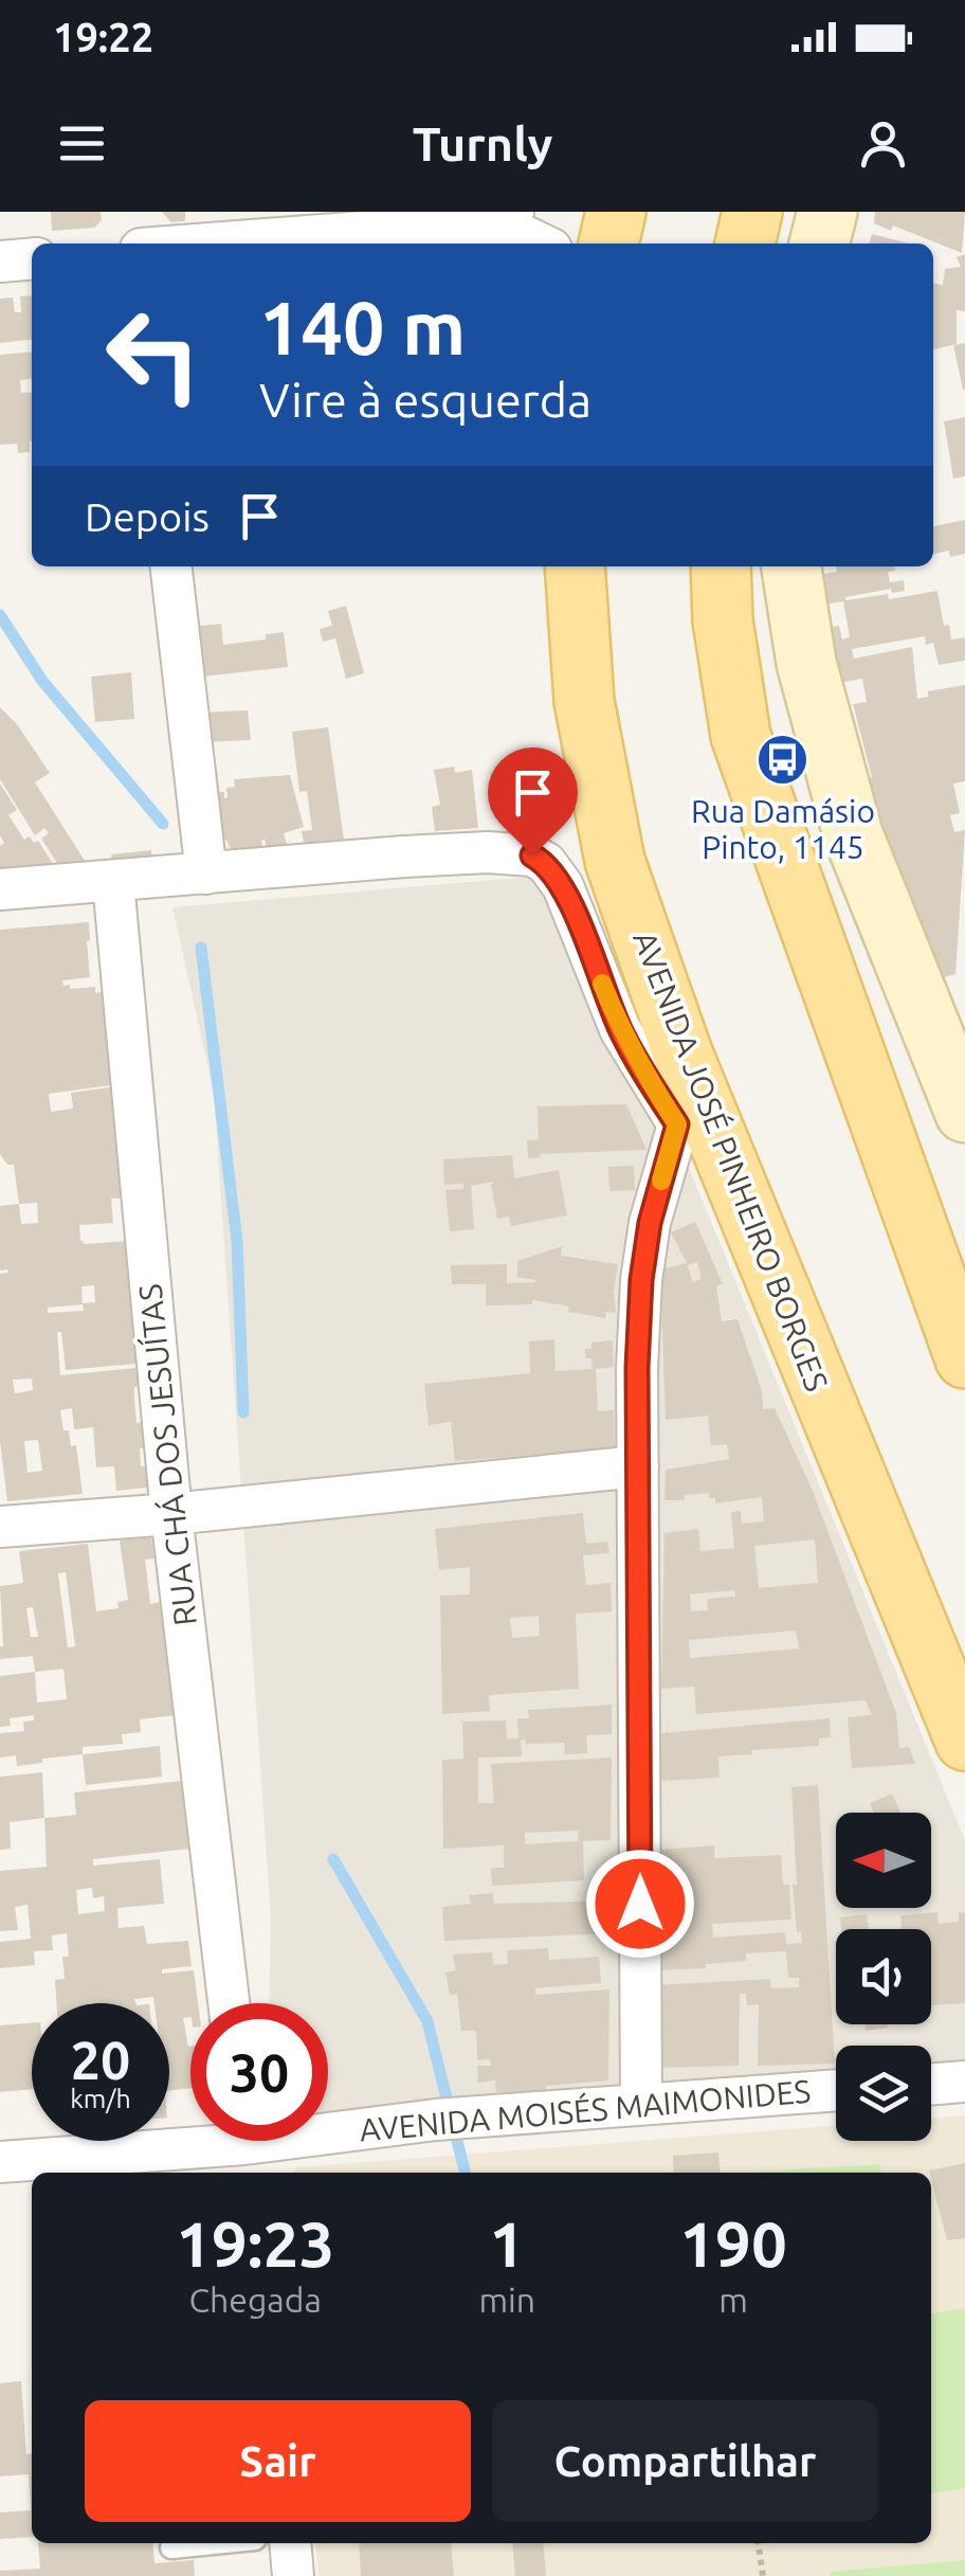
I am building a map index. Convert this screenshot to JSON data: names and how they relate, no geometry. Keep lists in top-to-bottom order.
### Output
{
  "streets": {
    "main road": ["AVENIDA JOSÉ PINHEIRO BORGES"],
    "street": ["RUA CHÁ DOS JESUÍTAS", "AVENIDA MOISÉS MAIMONIDES"]
  },
  "places": {
    "bus stop": ["Rua Damásio Pinto, 1145"]
  },
  "north": "left",
  "page": {
    "status": "19:22",
    "header": "Turnly",
    "turn": ["140 m", "Vire à esquerda"],
    "then": "Depois",
    "speed": "20 km/h",
    "limit": "30",
    "eta": [
      "19:23",
      "Chegada",
      "1",
      "min",
      "190",
      "m"
    ],
    "buttons": ["Sair", "Compartilhar"]
  }
}
